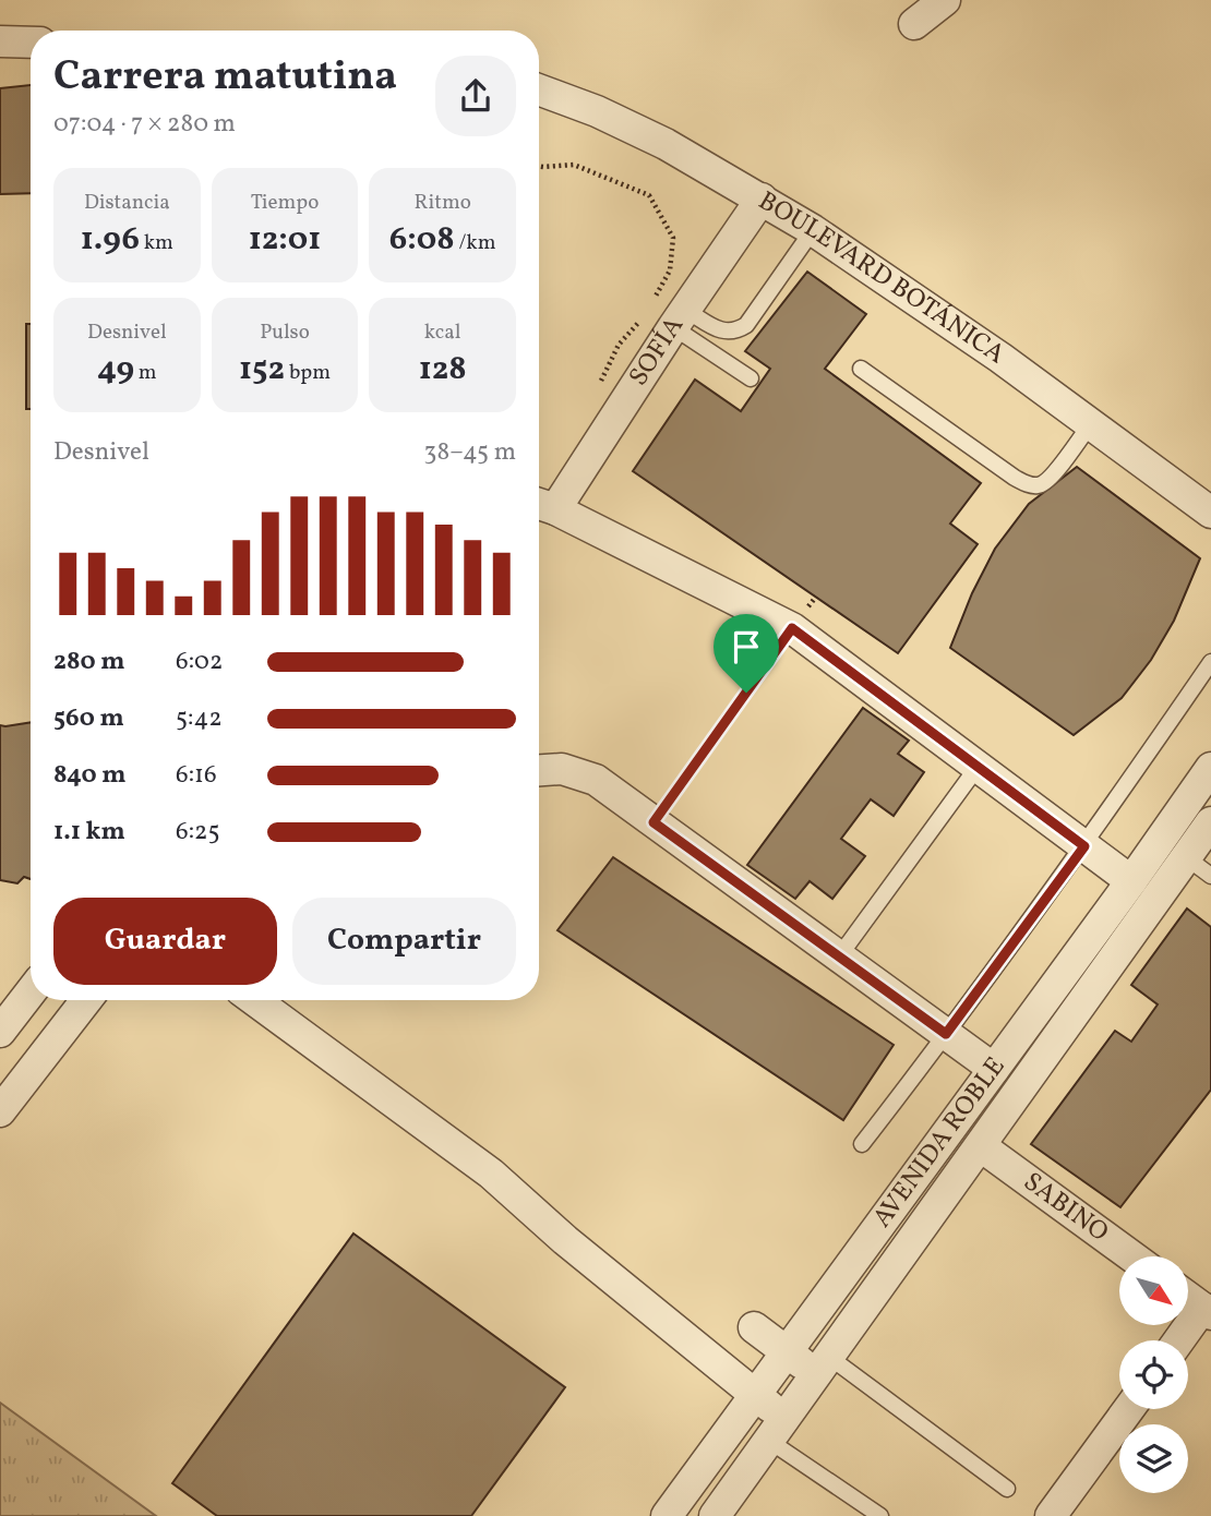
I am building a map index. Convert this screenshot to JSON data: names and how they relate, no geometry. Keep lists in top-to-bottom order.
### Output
{
  "streets": {
    "street": [
      "BOULEVARD BOTÁNICA",
      "SOFÍA",
      "AVENIDA ROBLE",
      "SABINO"
    ]
  },
  "crossings": [
    ["BOULEVARD BOTÁNICA", "SOFÍA"],
    ["AVENIDA ROBLE", "SABINO"]
  ],
  "north": "bottom right",
  "page": {
    "heading": ["Carrera matutina", "07:04 · 7 × 280 m"],
    "stats": [
      ["Distancia", "1.96 km"],
      ["Tiempo", "12:01"],
      ["Ritmo", "6:08 /km"],
      ["Desnivel", "49 m"],
      ["Pulso", "152 bpm"],
      ["kcal", "128"]
    ],
    "chart": ["Desnivel", "38–45 m"],
    "list": [
      {
        "name": "280 m",
        "note": "6:02"
      },
      {
        "name": "560 m",
        "note": "5:42"
      },
      {
        "name": "840 m",
        "note": "6:16"
      },
      {
        "name": "1.1 km",
        "note": "6:25"
      }
    ],
    "buttons": ["Guardar", "Compartir"]
  }
}
